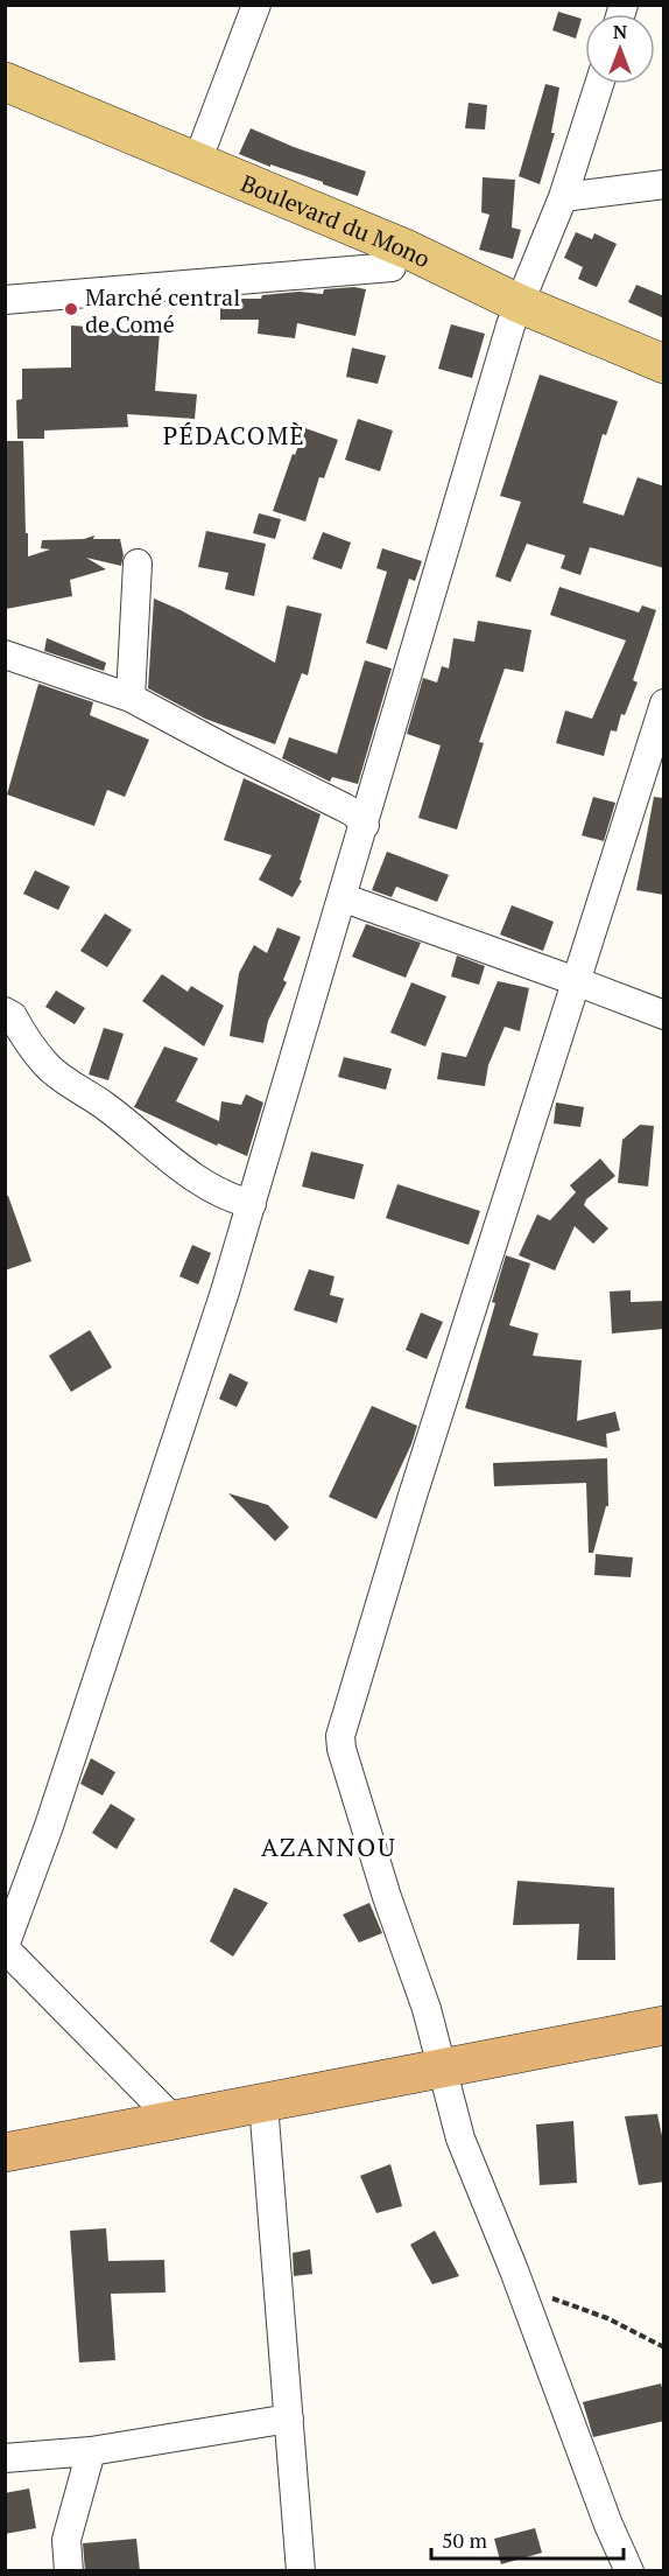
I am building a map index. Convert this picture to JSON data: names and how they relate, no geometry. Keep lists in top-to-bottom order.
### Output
{
  "streets": {
    "main road": ["Boulevard du Mono"]
  },
  "districts": ["PÉDACOMÈ", "AZANNOU"],
  "places": ["Marché central de Comé"],
  "scale_bar": "50 m",
  "north": "top"
}
